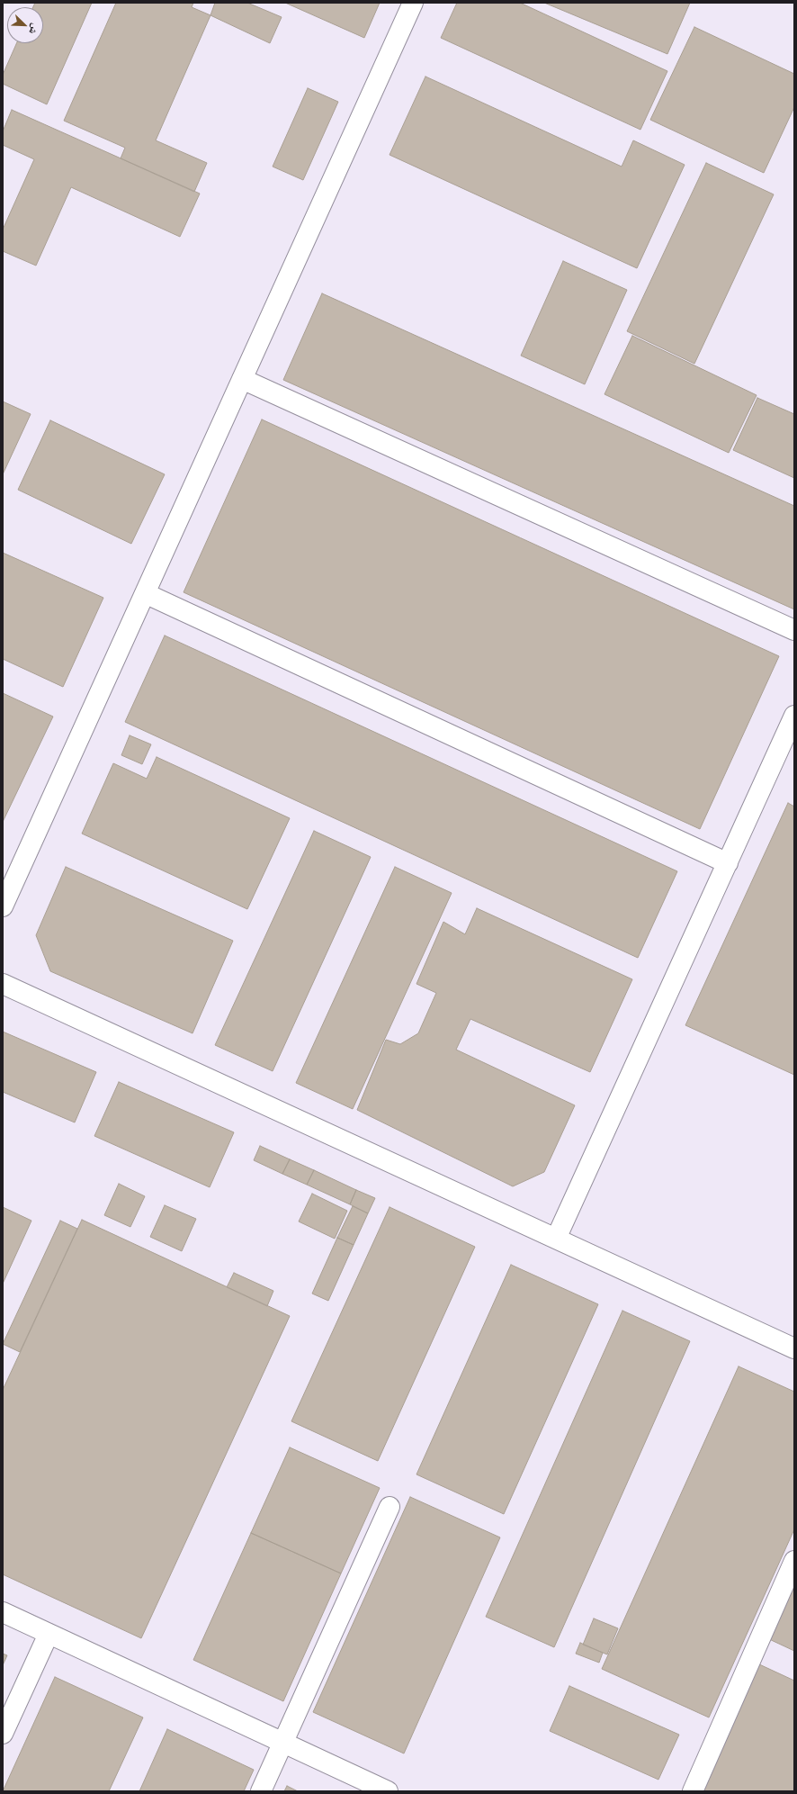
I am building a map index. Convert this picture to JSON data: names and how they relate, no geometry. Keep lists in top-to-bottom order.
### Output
{
  "north": "bottom right"
}
